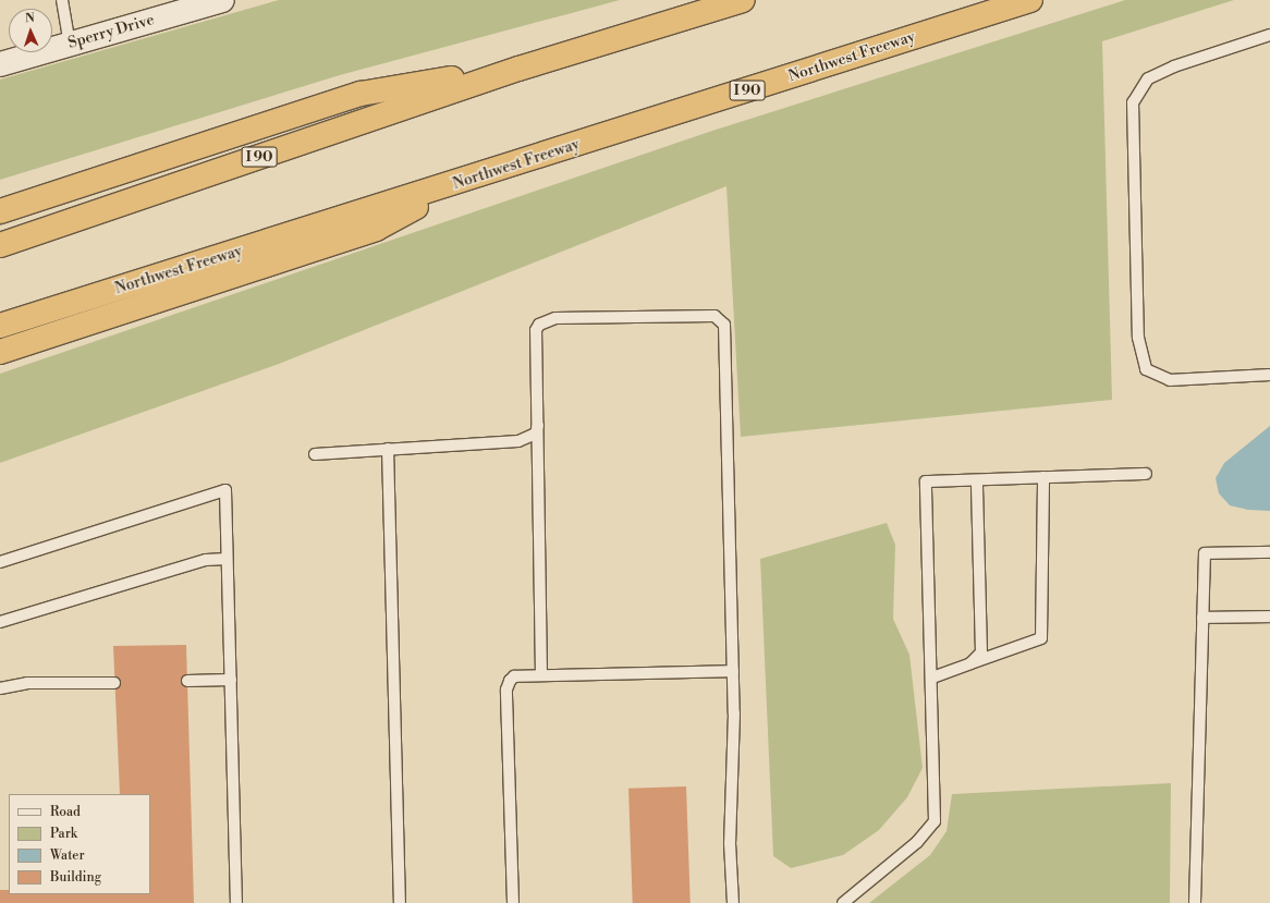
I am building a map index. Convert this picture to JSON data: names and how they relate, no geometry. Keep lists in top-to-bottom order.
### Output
{
  "streets": {
    "highway": ["Northwest Freeway", "I 90"],
    "street": ["Sperry Drive"]
  },
  "legend": [
    "Road",
    "Park",
    "Water",
    "Building"
  ],
  "north": "top"
}
